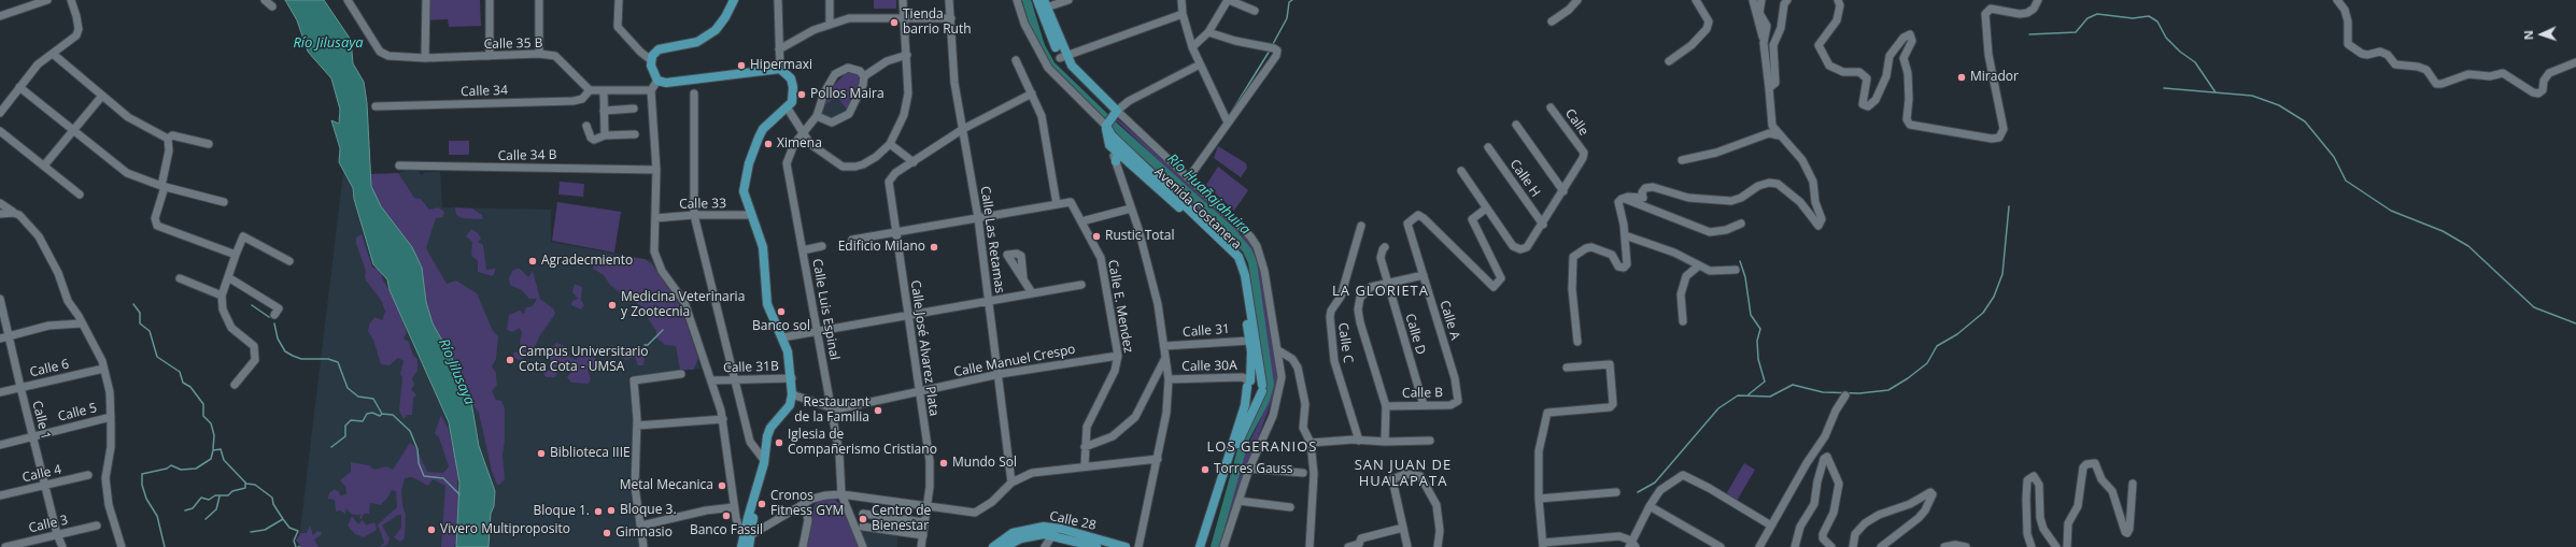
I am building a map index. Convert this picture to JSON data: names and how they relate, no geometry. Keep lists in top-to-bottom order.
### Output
{
  "streets": {
    "main road": ["Avenida Costanera", "Calle 28"],
    "street": [
      "Calle 35 B",
      "Calle 34",
      "Calle",
      "Calle 34 B",
      "Calle H",
      "Calle 33",
      "Calle Las Retamas",
      "Calle E. Mendez",
      "Calle Luis Espinal",
      "Calle A",
      "Calle 31",
      "Calle D",
      "Calle C",
      "Calle José Alvarez Plata",
      "Calle Manuel Crespo",
      "Calle 30A",
      "Calle 31B",
      "Calle 6",
      "Calle B",
      "Calle 5",
      "Calle 1",
      "Calle 4",
      "Calle 3"
    ]
  },
  "crossings": [
    ["Calle 35 B", "Calle 34"],
    ["Avenida Costanera", "Calle 31"],
    ["Avenida Costanera", "Calle 30A"],
    ["Calle Las Retamas", "Calle Manuel Crespo"],
    ["Calle E. Mendez", "Calle Manuel Crespo"],
    ["Calle Luis Espinal", "Calle Manuel Crespo"],
    ["Calle A", "Calle B"],
    ["Calle D", "Calle B"],
    ["Calle José Alvarez Plata", "Calle Manuel Crespo"],
    ["Calle 6", "Calle 1"],
    ["Calle 5", "Calle 1"],
    ["Calle 1", "Calle 4"],
    ["Calle 1", "Calle 3"]
  ],
  "districts": ["LA GLORIETA", "LOS GERANIOS", "SAN JUAN DE HUALAPATA"],
  "water": ["Río Jilusaya", "Río Huañajahuira"],
  "places": [
    "Tienda barrio Ruth",
    "Hipermaxi",
    "Mirador",
    "Pollos Maira",
    "Ximena",
    "Rustic Total",
    "Edificio Milano",
    "Agradecmiento",
    "Medicina Veterinaria y Zootecnia",
    "Banco sol",
    "Campus Universitario Cota Cota - UMSA",
    "Restaurant de la Familia",
    "Iglesia de Compañerismo Cristiano",
    "Biblioteca IIIE",
    "Mundo Sol",
    "Torres Gauss",
    "Metal Mecanica",
    "Cronos Fitness GYM",
    "Bloque 3.",
    "Bloque 1.",
    "Banco Fassil",
    "Centro de Bienestar",
    "Vivero Multiproposito",
    "Gimnasio"
  ],
  "north": "left"
}
